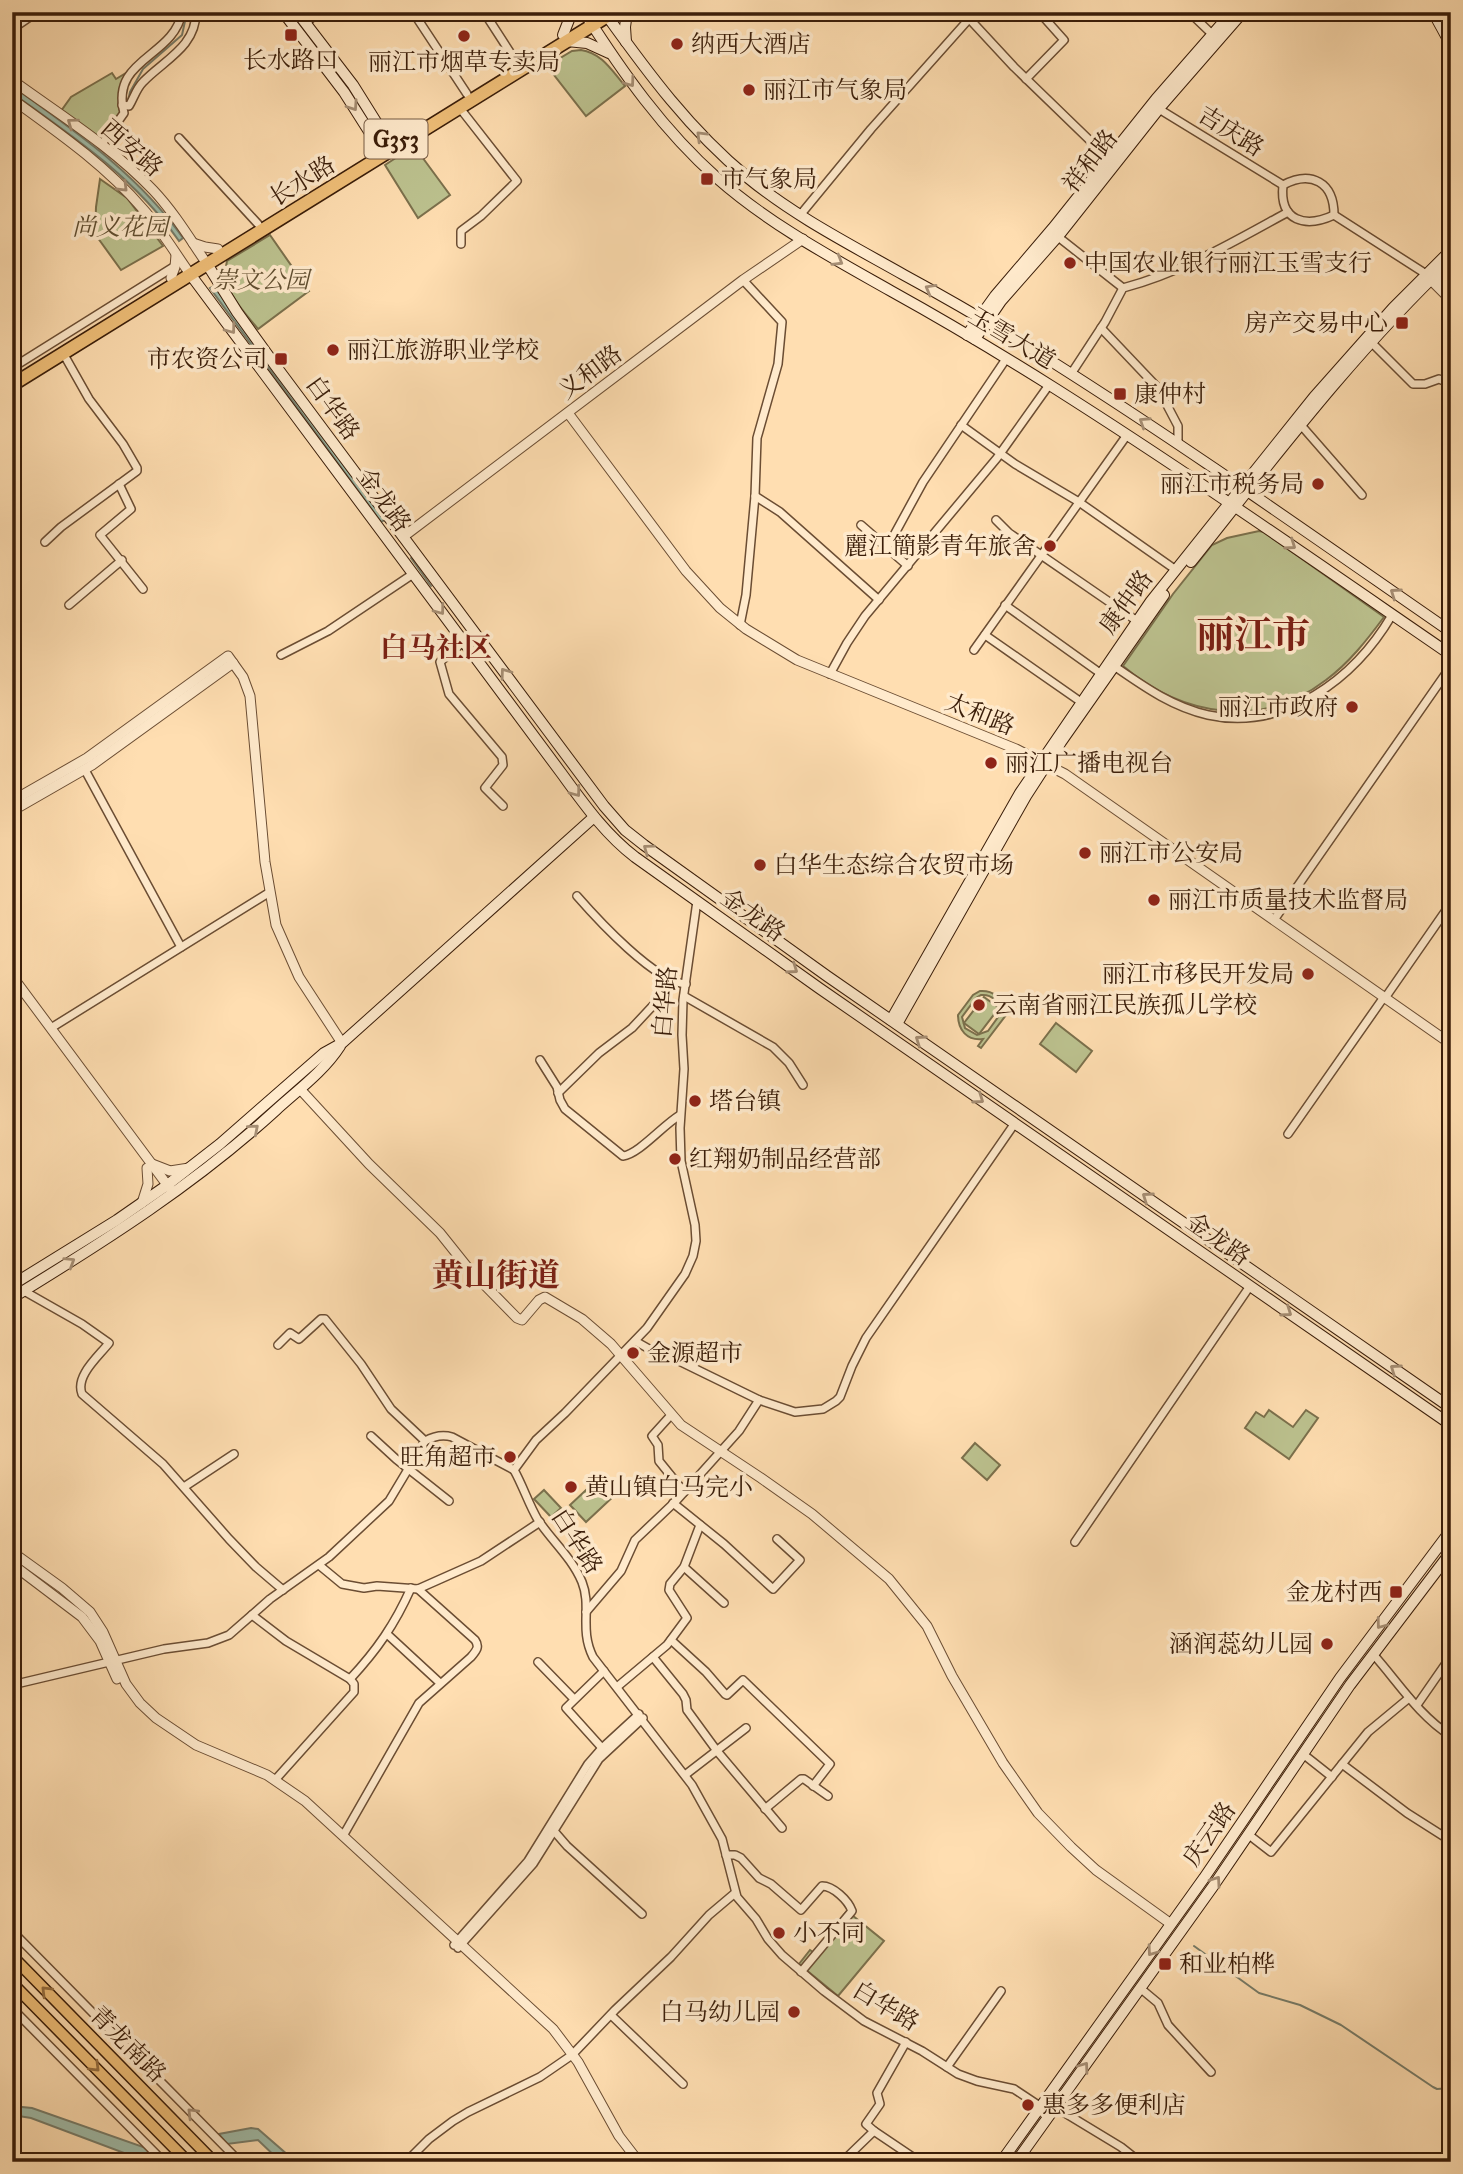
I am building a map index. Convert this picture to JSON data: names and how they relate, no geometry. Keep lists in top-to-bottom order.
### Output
{
  "streets": {
    "highway": ["G353", "长水路"],
    "main road": [
      "祥和路",
      "玉雪大道",
      "白华路",
      "金龙路",
      "康仲路",
      "庆云路",
      "青龙南路"
    ],
    "street": [
      "吉庆路",
      "西安路",
      "义和路",
      "太和路"
    ]
  },
  "crossings": [
    ["吉庆路", "祥和路"],
    ["西安路", "长水路"],
    ["西安路", "白华路"],
    ["西安路", "金龙路"],
    ["祥和路", "玉雪大道"],
    ["长水路", "玉雪大道"],
    ["长水路", "白华路"],
    ["长水路", "金龙路"],
    ["玉雪大道", "义和路"],
    ["玉雪大道", "康仲路"],
    ["义和路", "白华路"],
    ["义和路", "太和路"],
    ["白华路", "金龙路"],
    ["白华路", "庆云路"],
    ["金龙路", "康仲路"],
    ["康仲路", "太和路"]
  ],
  "districts": ["丽江市", "白马社区", "黄山街道"],
  "parks": ["尚义花园", "崇文公园"],
  "places": {
    "transit": [
      "长水路口",
      "市气象局",
      "房产交易中心",
      "市农资公司",
      "康仲村",
      "金龙村西",
      "和业柏桦"
    ],
    "other": [
      "丽江市烟草专卖局",
      "纳西大酒店",
      "丽江市气象局",
      "中国农业银行丽江玉雪支行",
      "丽江旅游职业学校",
      "丽江市税务局",
      "麗江簡影青年旅舍",
      "丽江市政府",
      "丽江广播电视台",
      "丽江市公安局",
      "白华生态综合农贸市场",
      "丽江市质量技术监督局",
      "丽江市移民开发局",
      "云南省丽江民族孤儿学校",
      "塔台镇",
      "红翔奶制品经营部",
      "金源超市",
      "旺角超市",
      "黄山镇白马完小",
      "涵润蕊幼儿园",
      "小不同",
      "白马幼儿园",
      "惠多多便利店"
    ]
  }
}
